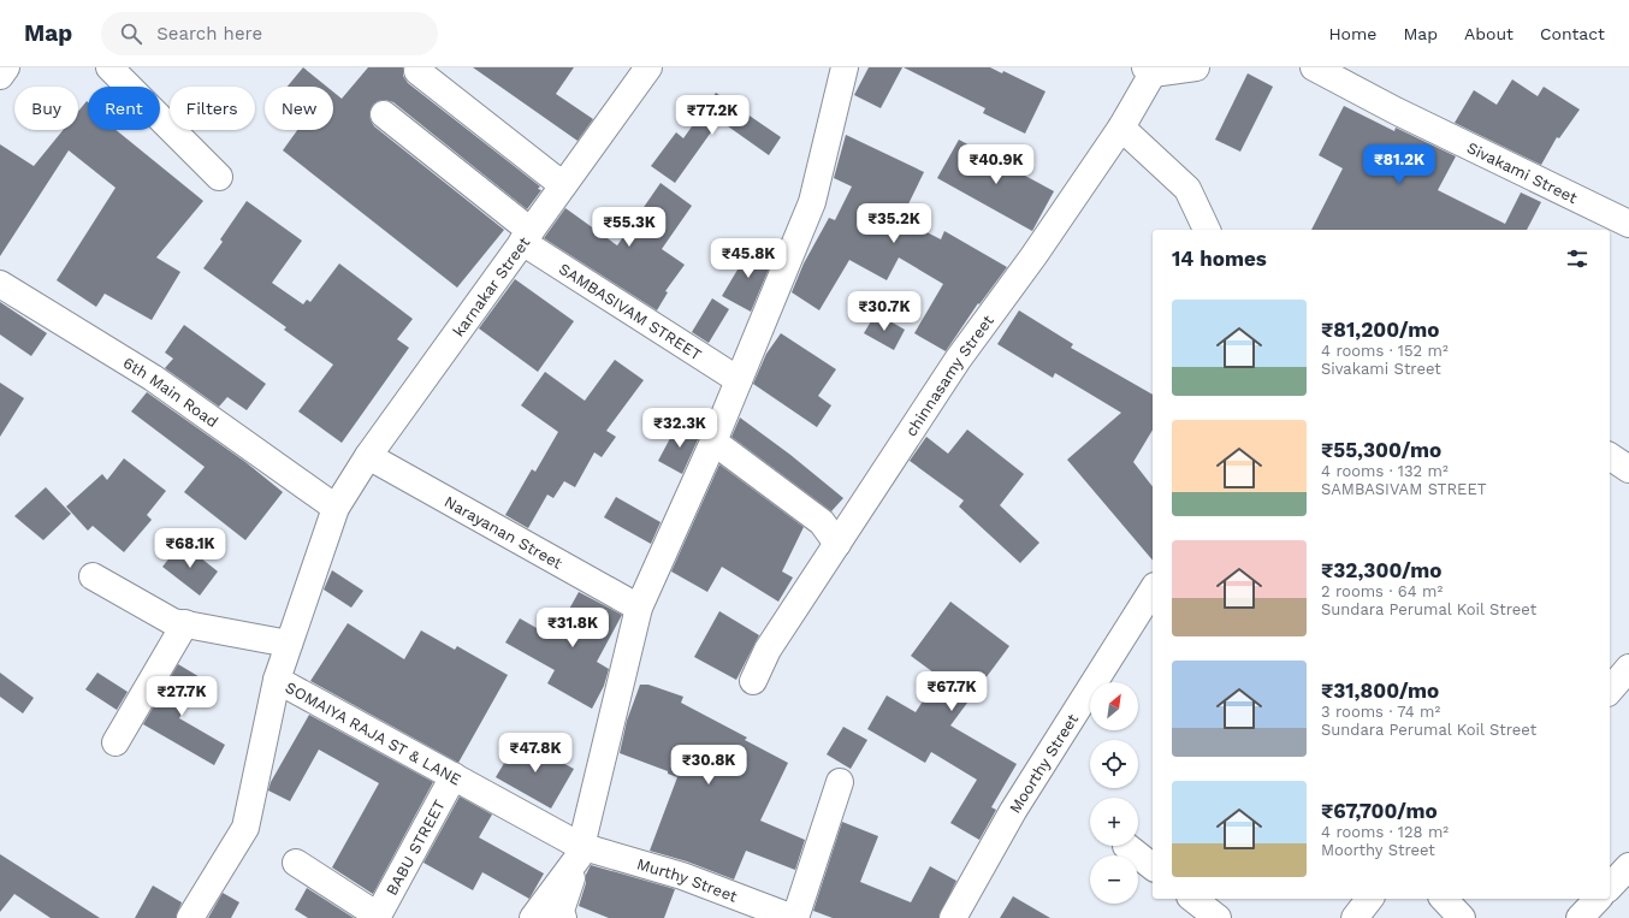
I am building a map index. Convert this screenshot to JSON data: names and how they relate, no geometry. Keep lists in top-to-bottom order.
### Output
{
  "streets": {
    "street": [
      "Sivakami Street",
      "karnakar Street",
      "SAMBASIVAM STREET",
      "chinnasamy Street",
      "6th Main Road",
      "Narayanan Street",
      "SOMAIYA RAJA ST & LANE",
      "Moorthy Street",
      "BABU STREET",
      "Murthy Street"
    ]
  },
  "crossings": [
    ["karnakar Street", "SAMBASIVAM STREET"],
    ["karnakar Street", "6th Main Road"],
    ["karnakar Street", "Narayanan Street"],
    ["karnakar Street", "SOMAIYA RAJA ST & LANE"],
    ["6th Main Road", "SOMAIYA RAJA ST & LANE"],
    ["SOMAIYA RAJA ST & LANE", "BABU STREET"],
    ["SOMAIYA RAJA ST & LANE", "Murthy Street"]
  ],
  "north": "top right",
  "page": {
    "header": "Map",
    "search": "Search here",
    "nav": [
      "Home",
      "Map",
      "About",
      "Contact"
    ],
    "chip": [
      "Buy",
      "Rent",
      "Filters",
      "New"
    ],
    "price": [
      "₹77.2K",
      "₹40.9K",
      "₹81.2K",
      "₹35.2K",
      "₹55.3K",
      "₹45.8K",
      "₹30.7K",
      "₹32.3K",
      "₹68.1K",
      "₹31.8K",
      "₹67.7K",
      "₹27.7K",
      "₹47.8K",
      "₹30.8K"
    ],
    "heading": "14 homes",
    "list": [
      {
        "name": "₹81,200/mo",
        "note": "4 rooms · 152 m² · Sivakami Street"
      },
      {
        "name": "₹55,300/mo",
        "note": "4 rooms · 132 m² · SAMBASIVAM STREET"
      },
      {
        "name": "₹32,300/mo",
        "note": "2 rooms · 64 m² · Sundara Perumal Koil Street"
      },
      {
        "name": "₹31,800/mo",
        "note": "3 rooms · 74 m² · Sundara Perumal Koil Street"
      },
      {
        "name": "₹67,700/mo",
        "note": "4 rooms · 128 m² · Moorthy Street"
      }
    ],
    "map_buttons": ["+", "−"]
  }
}
